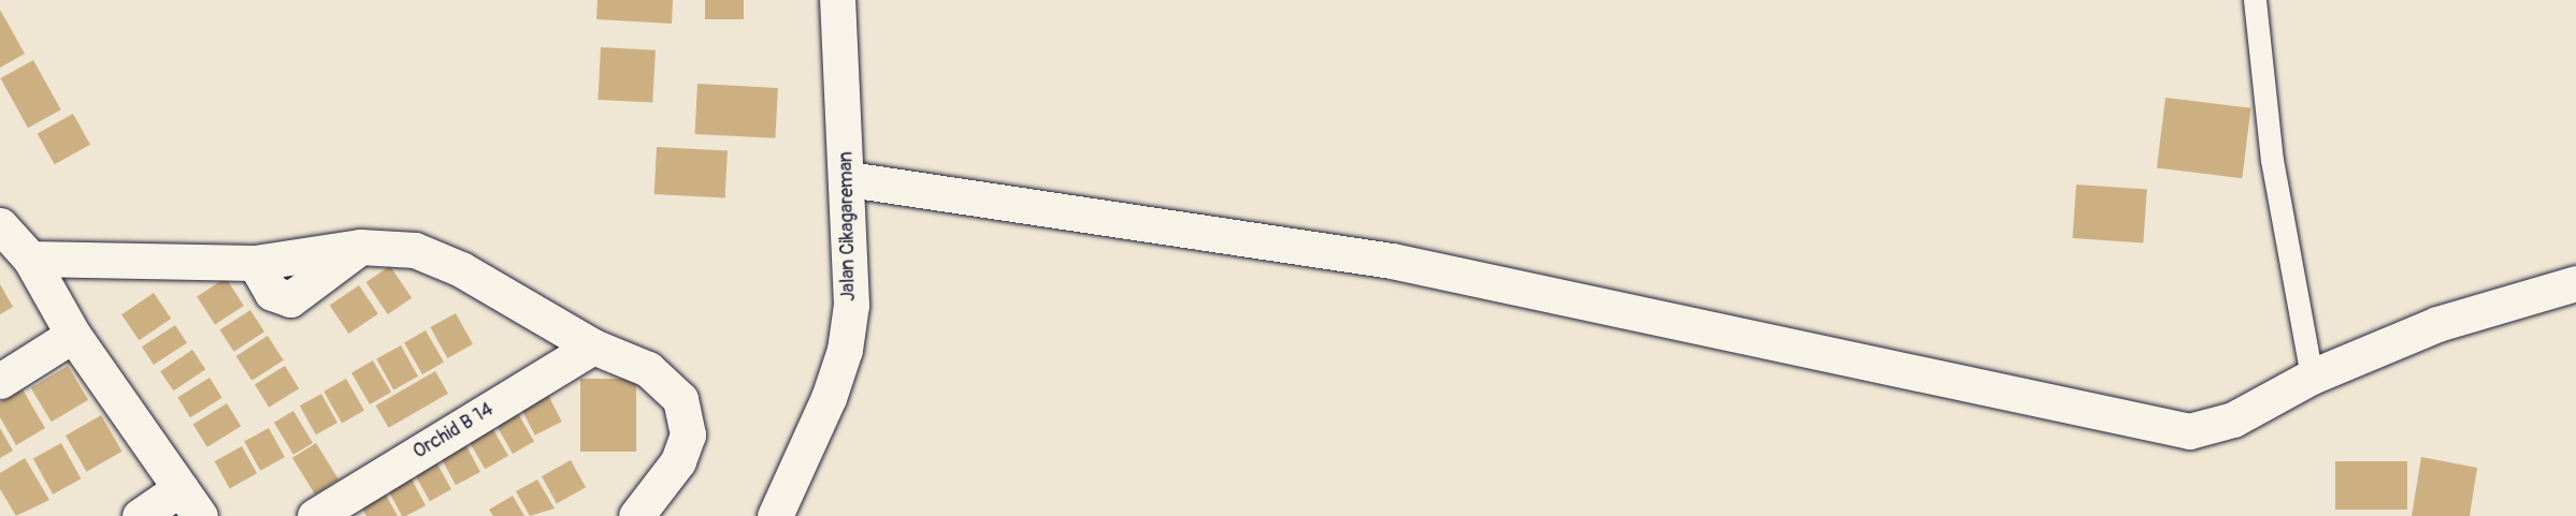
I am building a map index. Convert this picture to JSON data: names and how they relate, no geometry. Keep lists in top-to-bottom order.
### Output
{
  "streets": {
    "street": ["Jalan Cikagareman", "Orchid B 14"]
  }
}
